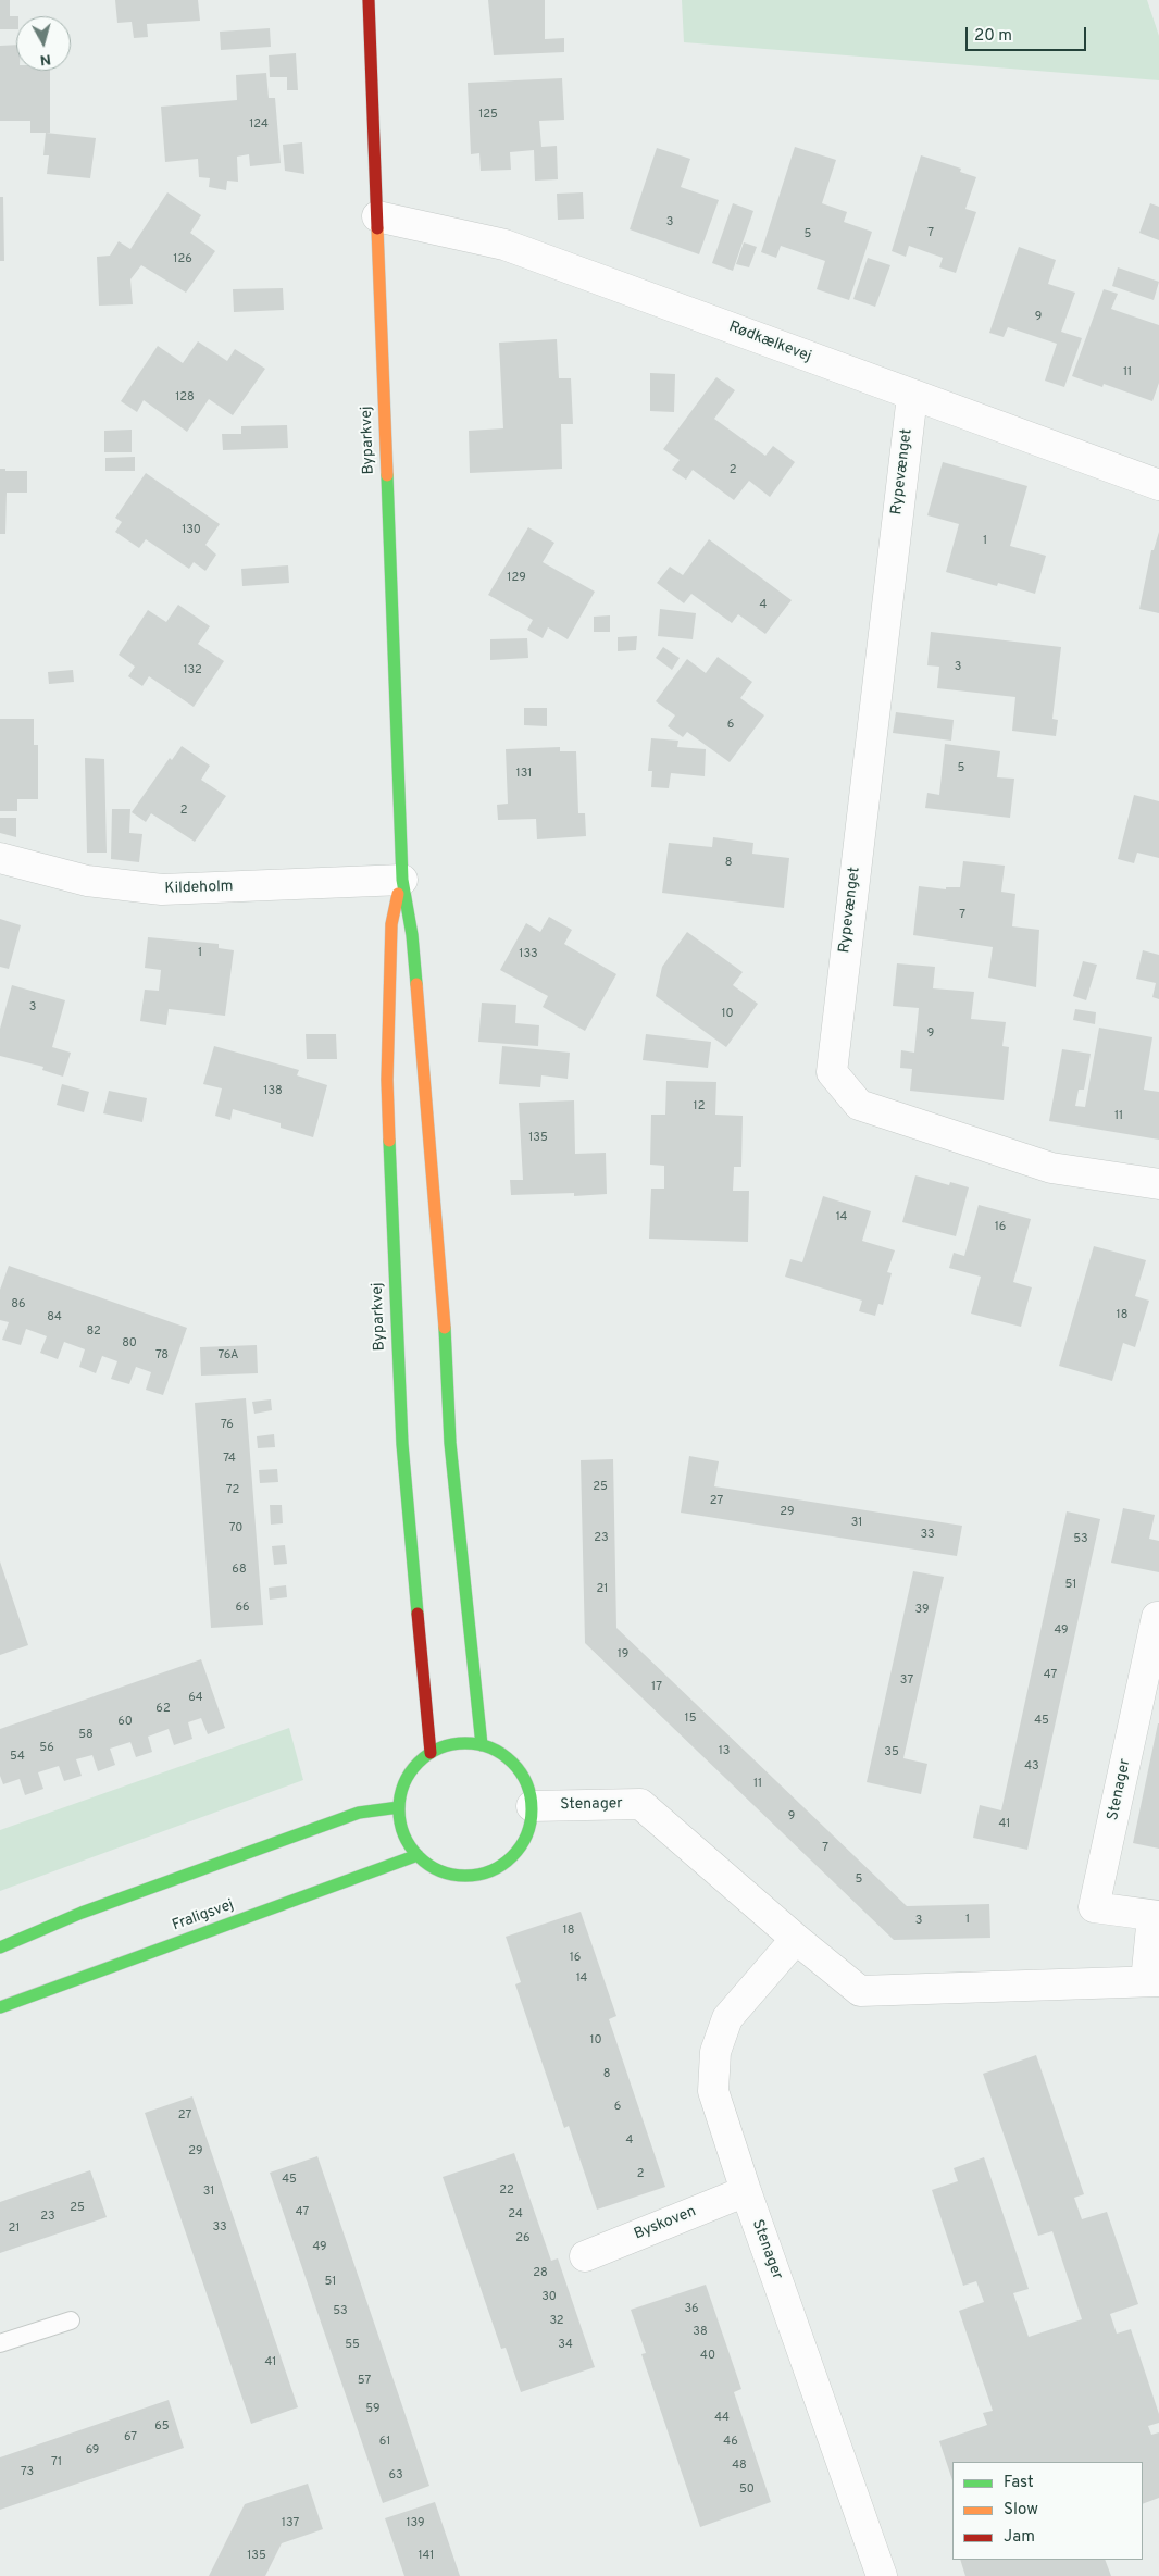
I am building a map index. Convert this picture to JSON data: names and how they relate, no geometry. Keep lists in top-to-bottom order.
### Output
{
  "streets": {
    "street": [
      "Rødkælkevej",
      "Byparkvej",
      "Rypevænget",
      "Kildeholm",
      "Stenager",
      "Fraligsvej",
      "Byskoven"
    ]
  },
  "crossings": [
    ["Rødkælkevej", "Byparkvej"],
    ["Rødkælkevej", "Rypevænget"],
    ["Byparkvej", "Kildeholm"],
    ["Byparkvej", "Stenager"],
    ["Byparkvej", "Fraligsvej"],
    ["Stenager", "Fraligsvej"],
    ["Stenager", "Byskoven"]
  ],
  "house_numbers": [
    "125",
    "124",
    "3",
    "7",
    "5",
    "126",
    "9",
    "11",
    "128",
    "2",
    "130",
    "1",
    "129",
    "4",
    "3",
    "132",
    "6",
    "5",
    "131",
    "2",
    "8",
    "7",
    "1",
    "133",
    "3",
    "10",
    "9",
    "138",
    "12",
    "11",
    "135",
    "14",
    "16",
    "86",
    "18",
    "84",
    "82",
    "80",
    "78",
    "76A",
    "76",
    "74",
    "25",
    "72",
    "27",
    "29",
    "31",
    "70",
    "33",
    "23",
    "53",
    "68",
    "51",
    "21",
    "66",
    "39",
    "49",
    "19",
    "47",
    "37",
    "17",
    "64",
    "62",
    "15",
    "45",
    "60",
    "58",
    "56",
    "13",
    "35",
    "54",
    "43",
    "11",
    "9",
    "41",
    "7",
    "5",
    "1",
    "3",
    "18",
    "16",
    "14",
    "10",
    "8",
    "6",
    "27",
    "4",
    "29",
    "2",
    "45",
    "22",
    "31",
    "25",
    "47",
    "24",
    "23",
    "33",
    "21",
    "26",
    "49",
    "28",
    "51",
    "30",
    "36",
    "53",
    "32",
    "38",
    "55",
    "34",
    "40",
    "41",
    "57",
    "59",
    "44",
    "65",
    "67",
    "61",
    "46",
    "69",
    "71",
    "48",
    "73",
    "63",
    "50",
    "137",
    "139",
    "135",
    "141"
  ],
  "legend": ["Fast", "Slow", "Jam"],
  "scale_bar": "20 m",
  "north": "bottom"
}
